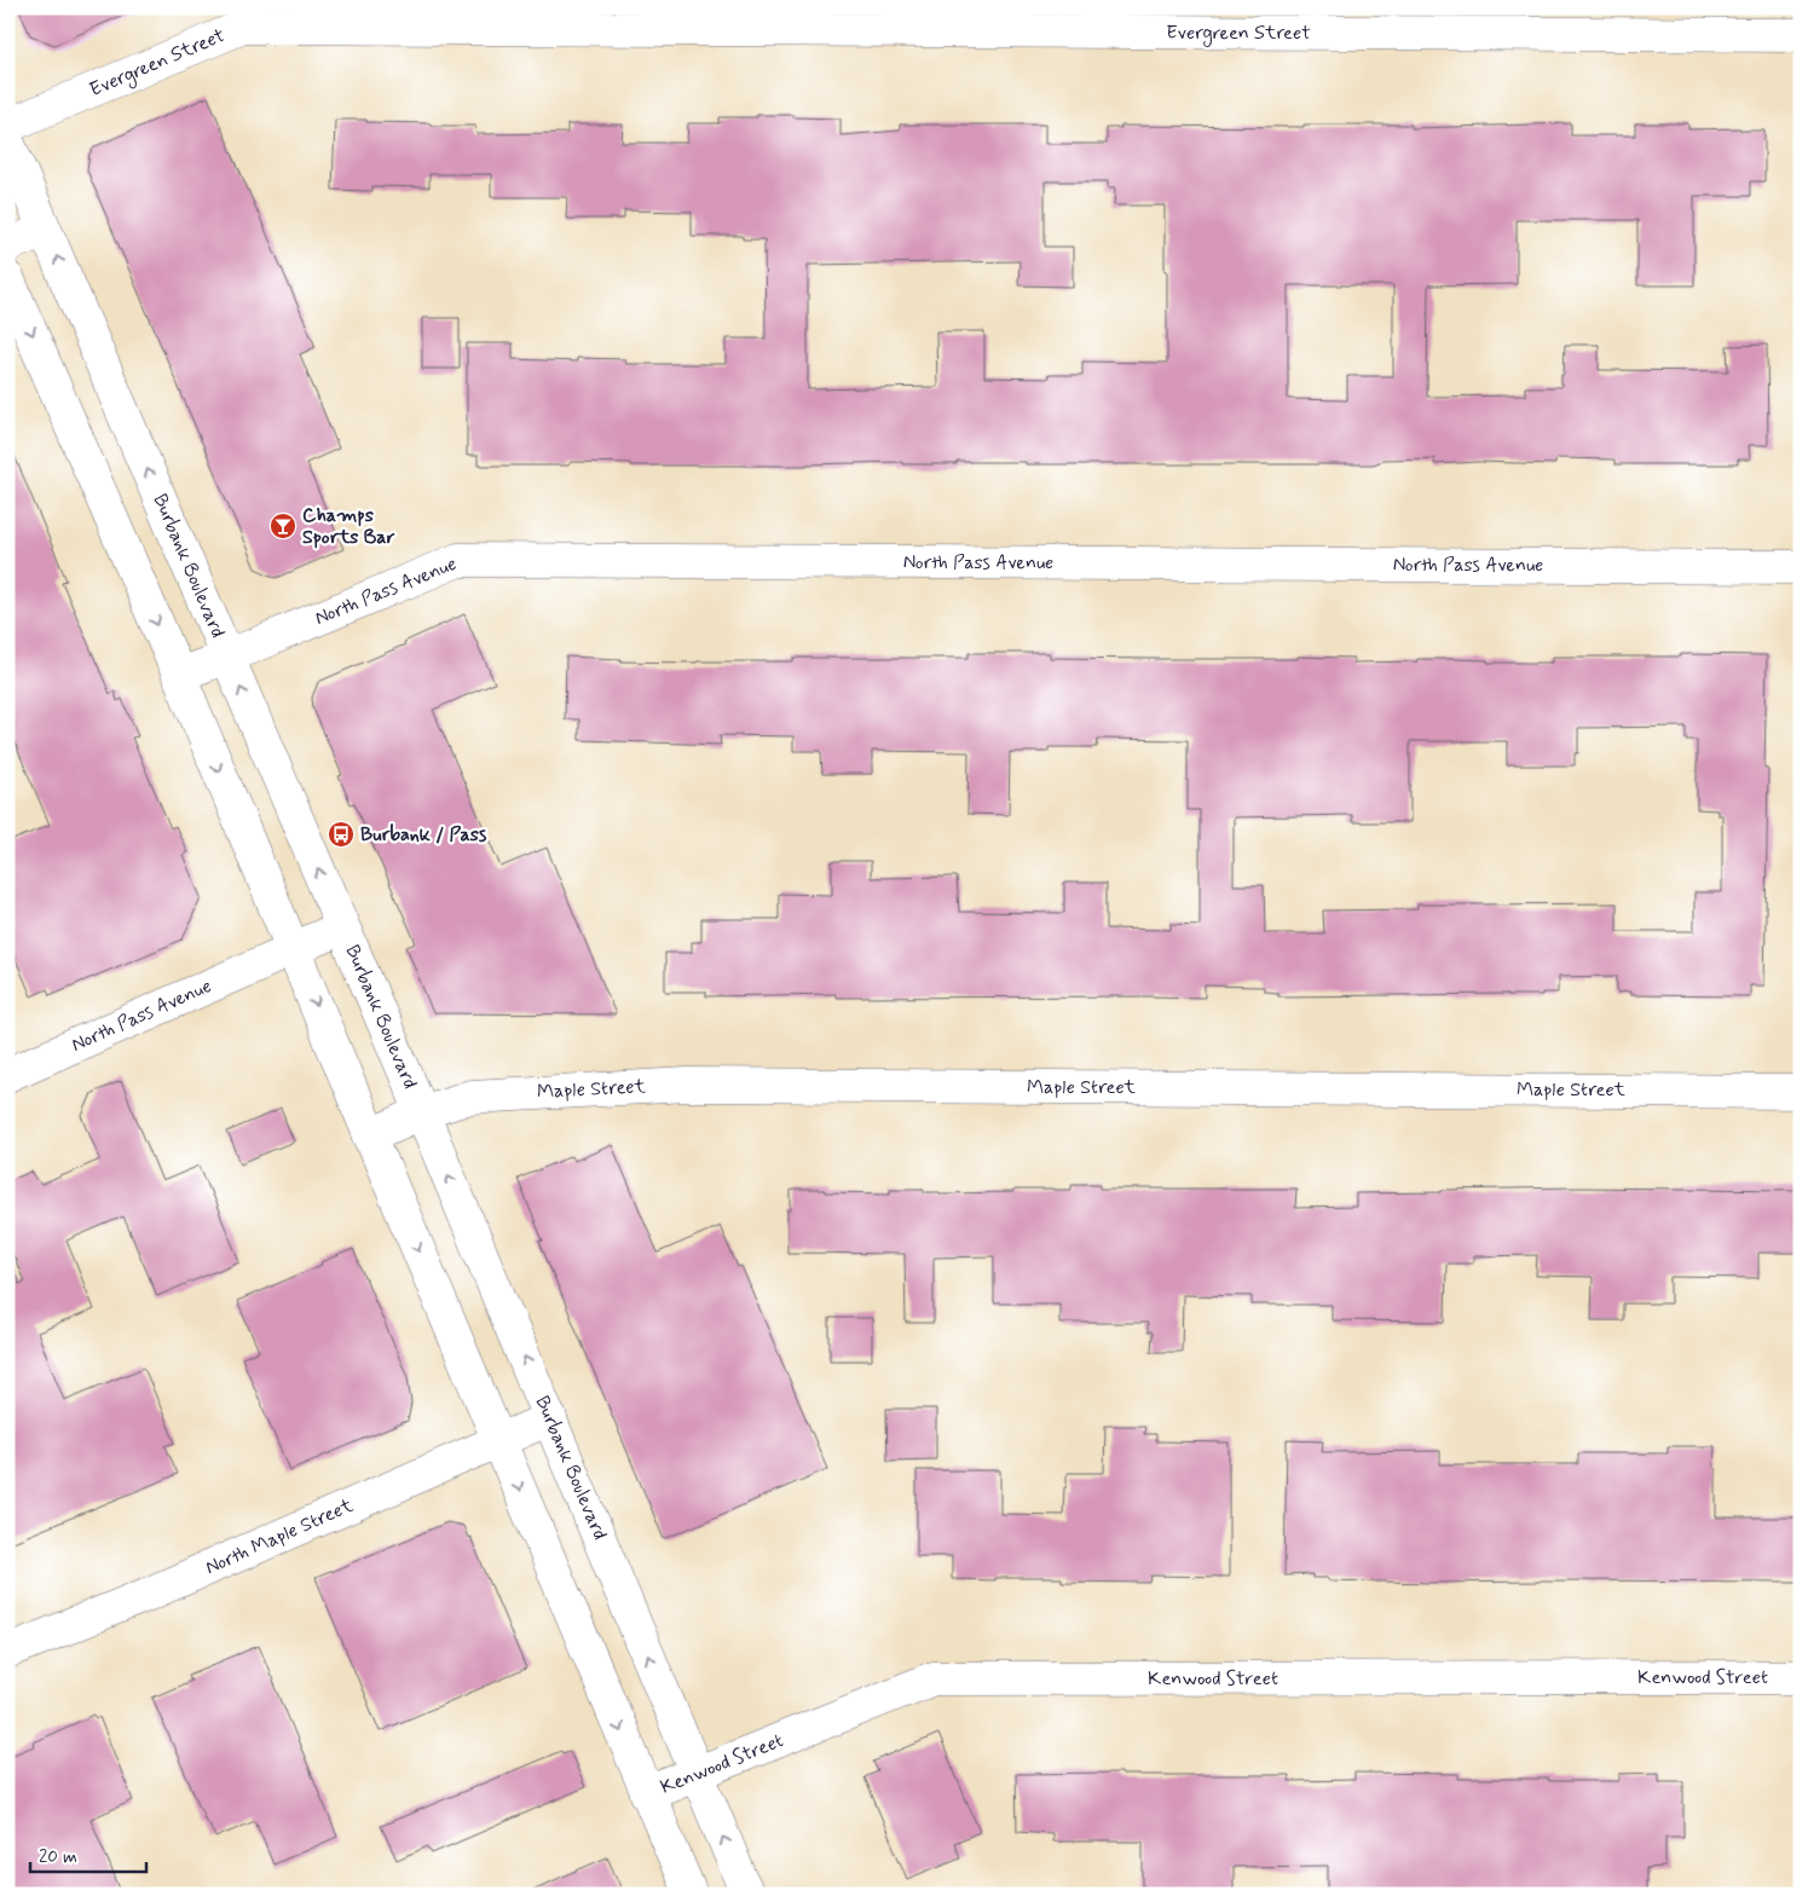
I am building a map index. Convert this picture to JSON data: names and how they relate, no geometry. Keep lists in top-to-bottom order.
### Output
{
  "streets": {
    "street": [
      "Evergreen Street",
      "North Pass Avenue",
      "Burbank Boulevard",
      "Maple Street",
      "North Maple Street",
      "Kenwood Street"
    ]
  },
  "crossings": [
    ["North Pass Avenue", "Burbank Boulevard"],
    ["Burbank Boulevard", "Maple Street"],
    ["Burbank Boulevard", "North Maple Street"],
    ["Burbank Boulevard", "Kenwood Street"]
  ],
  "places": {
    "bar": ["Champs Sports Bar"],
    "bus stop": ["Burbank / Pass"]
  },
  "scale_bar": "20 m"
}
